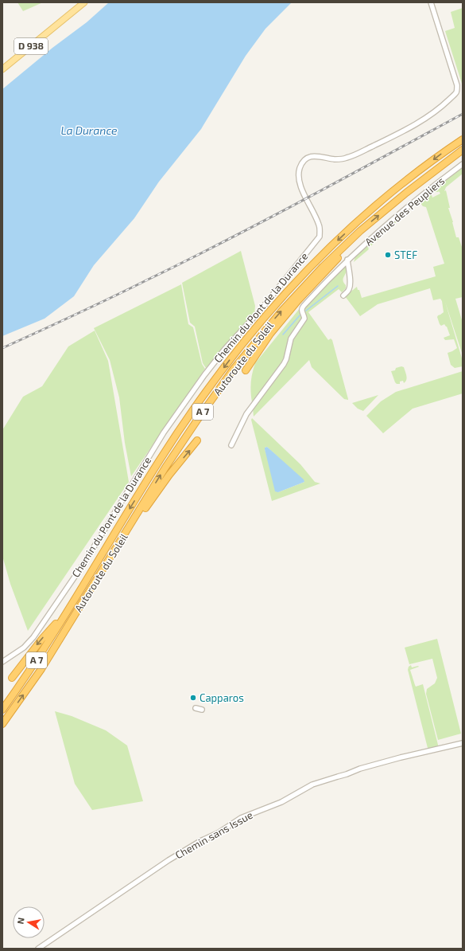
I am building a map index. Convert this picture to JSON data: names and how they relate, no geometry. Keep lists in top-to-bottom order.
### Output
{
  "streets": {
    "highway": ["Autoroute du Soleil", "A 7"],
    "main road": ["D 938"],
    "street": ["Avenue des Peupliers", "Chemin du Pont de la Durance", "Chemin sans Issue"]
  },
  "water": ["La Durance"],
  "places": ["STEF", "Capparos"],
  "north": "left"
}
